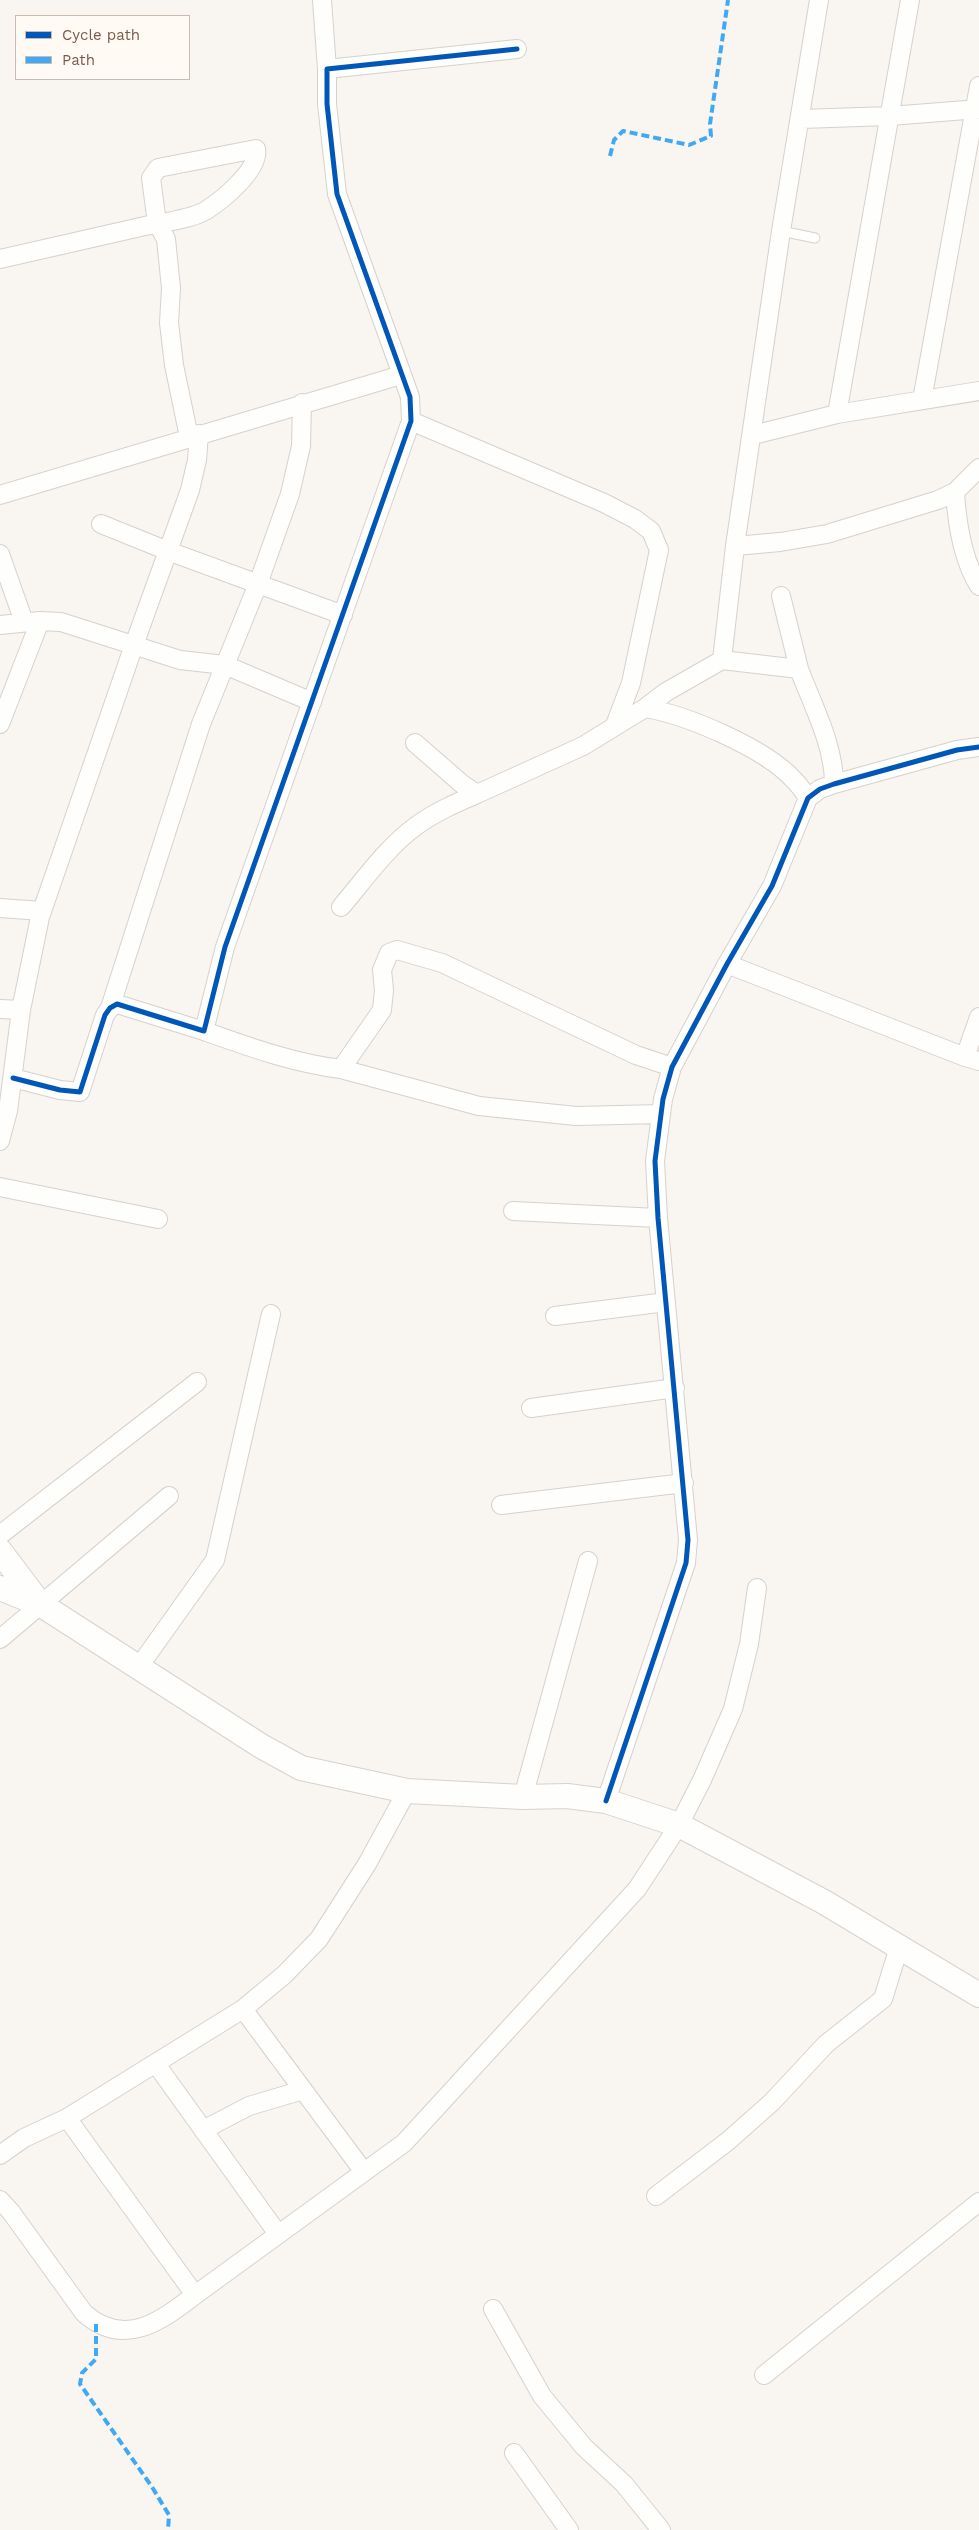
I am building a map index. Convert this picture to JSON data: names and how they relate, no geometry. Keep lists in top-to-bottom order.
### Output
{
  "legend": ["Cycle path", "Path"]
}
